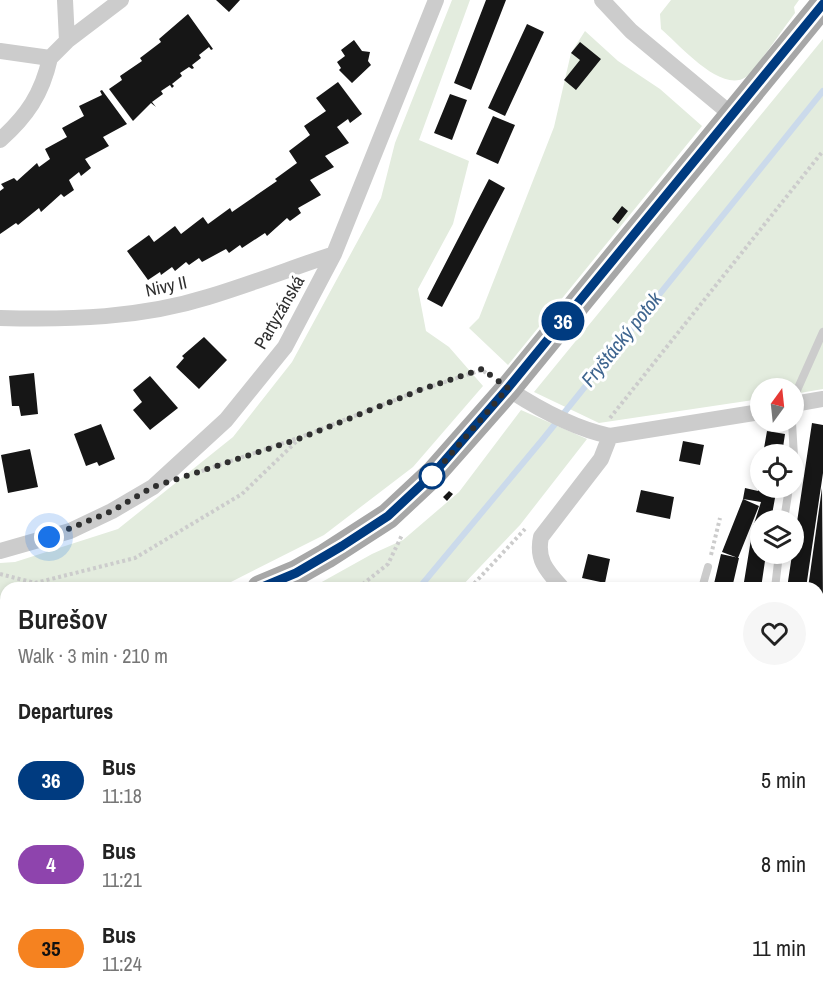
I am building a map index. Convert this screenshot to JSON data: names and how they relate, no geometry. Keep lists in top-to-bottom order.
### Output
{
  "streets": {
    "street": ["Nivy II", "Partyzánská"]
  },
  "crossings": [
    ["Nivy II", "Partyzánská"]
  ],
  "water": ["Fryštácký potok"],
  "lines": ["bus line 36"],
  "north": "top",
  "page": {
    "on_map": "36",
    "heading": [
      ["Burešov", "Walk · 3 min · 210 m"],
      "Departures"
    ],
    "list": [
      {
        "mark": "36",
        "name": "Bus",
        "note": "11:18",
        "value": "5 min"
      },
      {
        "mark": "4",
        "name": "Bus",
        "note": "11:21",
        "value": "8 min"
      },
      {
        "mark": "35",
        "name": "Bus",
        "note": "11:24",
        "value": "11 min"
      }
    ]
  }
}
